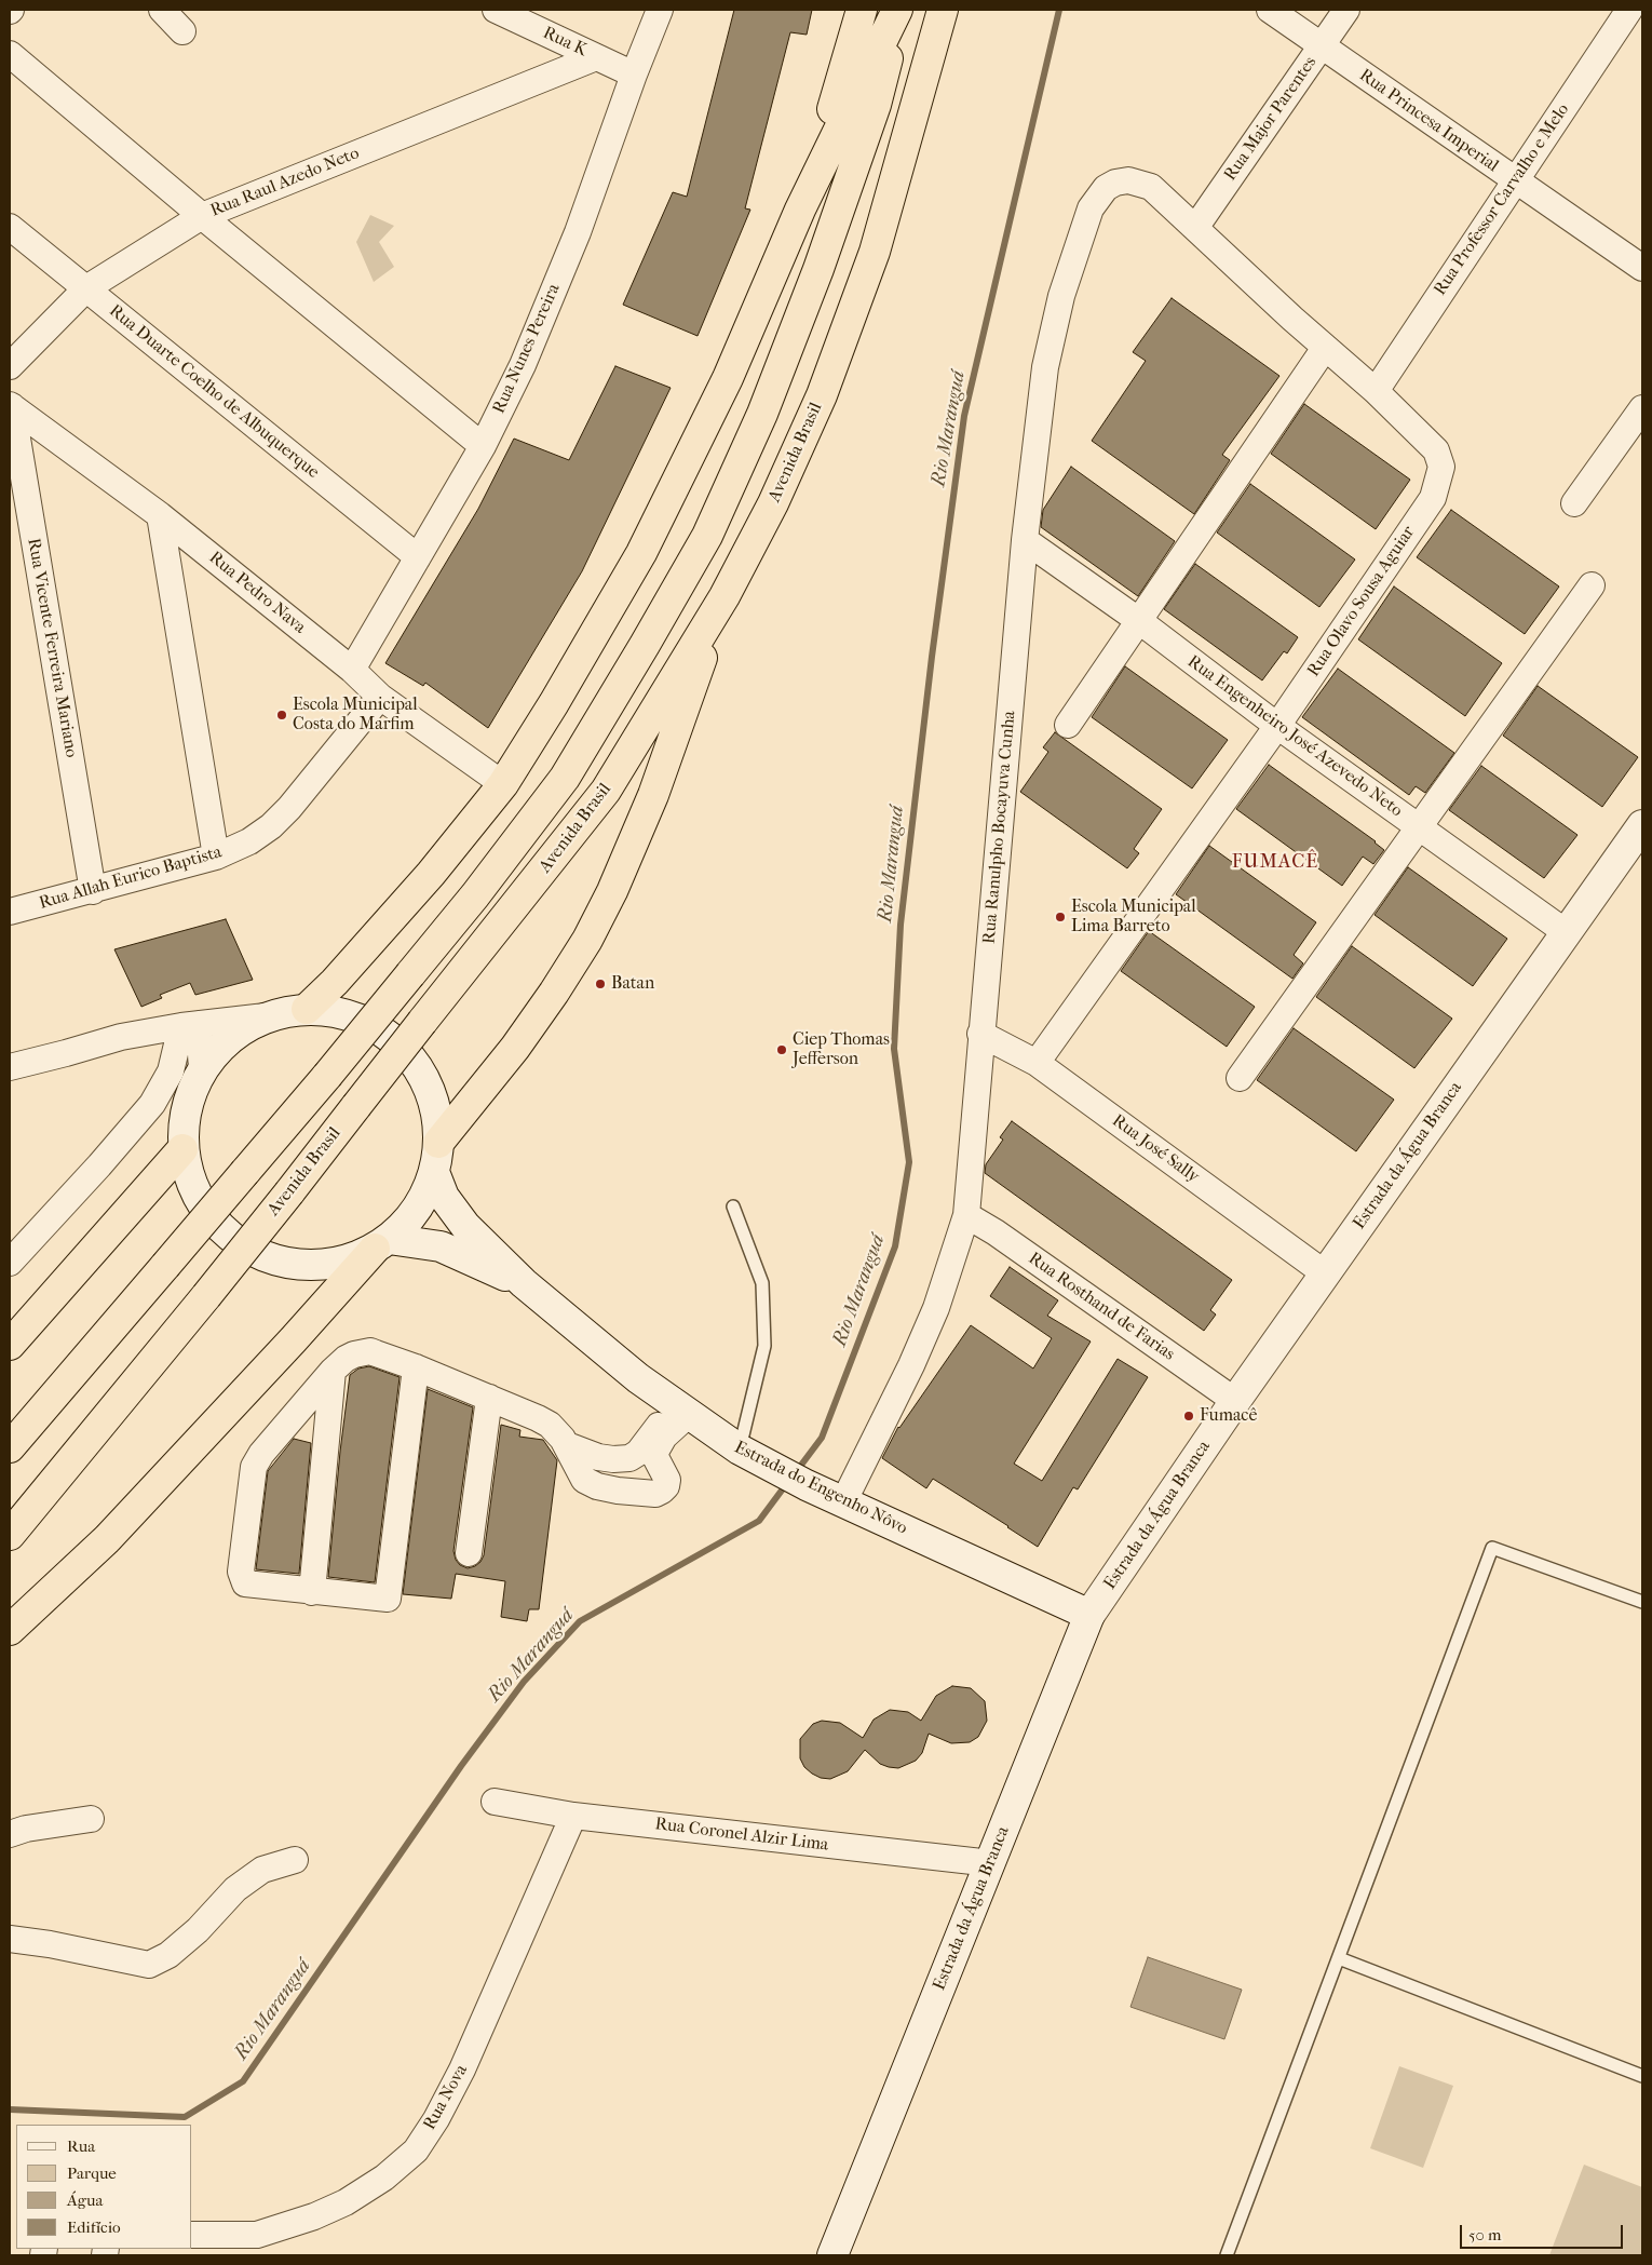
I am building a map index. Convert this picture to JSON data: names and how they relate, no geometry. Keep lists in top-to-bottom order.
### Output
{
  "streets": {
    "highway": ["Avenida Brasil"],
    "main road": ["Estrada da Água Branca", "Estrada do Engenho Nôvo"],
    "street": [
      "Rua K",
      "Rua Major Parentes",
      "Rua Princesa Imperial",
      "Rua Raul Azedo Neto",
      "Rua Professor Carvalho e Melo",
      "Rua Nunes Pereira",
      "Rua Duarte Coelho de Albuquerque",
      "Rua Pedro Nava",
      "Rua Olavo Sousa Aguiar",
      "Rua Vicente Ferreira Mariano",
      "Rua Engenheiro José Azevedo Neto",
      "Rua Ranulpho Bocayuva Cunha",
      "Rua Allah Eurico Baptista",
      "Rua José Sally",
      "Rua Rosthand de Farias",
      "Rua Coronel Alzir Lima",
      "Rua Nova"
    ]
  },
  "crossings": [
    ["Rua K", "Rua Raul Azedo Neto"],
    ["Rua K", "Rua Nunes Pereira"],
    ["Rua Major Parentes", "Rua Princesa Imperial"],
    ["Rua Major Parentes", "Rua Olavo Sousa Aguiar"],
    ["Rua Princesa Imperial", "Rua Professor Carvalho e Melo"],
    ["Rua Raul Azedo Neto", "Rua Duarte Coelho de Albuquerque"],
    ["Rua Professor Carvalho e Melo", "Rua Olavo Sousa Aguiar"],
    ["Rua Nunes Pereira", "Rua Duarte Coelho de Albuquerque"],
    ["Rua Nunes Pereira", "Rua Pedro Nava"],
    ["Rua Pedro Nava", "Rua Vicente Ferreira Mariano"],
    ["Rua Pedro Nava", "Rua Allah Eurico Baptista"],
    ["Rua Olavo Sousa Aguiar", "Rua Engenheiro José Azevedo Neto"],
    ["Rua Olavo Sousa Aguiar", "Rua Ranulpho Bocayuva Cunha"],
    ["Rua Olavo Sousa Aguiar", "Rua José Sally"],
    ["Rua Vicente Ferreira Mariano", "Rua Allah Eurico Baptista"],
    ["Rua Engenheiro José Azevedo Neto", "Rua Ranulpho Bocayuva Cunha"],
    ["Rua Engenheiro José Azevedo Neto", "Estrada da Água Branca"],
    ["Rua Ranulpho Bocayuva Cunha", "Rua José Sally"],
    ["Rua Ranulpho Bocayuva Cunha", "Rua Rosthand de Farias"],
    ["Rua Ranulpho Bocayuva Cunha", "Estrada do Engenho Nôvo"],
    ["Rua José Sally", "Estrada da Água Branca"],
    ["Estrada da Água Branca", "Rua Rosthand de Farias"],
    ["Estrada da Água Branca", "Estrada do Engenho Nôvo"],
    ["Estrada da Água Branca", "Rua Coronel Alzir Lima"],
    ["Rua Coronel Alzir Lima", "Rua Nova"]
  ],
  "districts": ["FUMACÊ"],
  "water": ["Rio Maranguá"],
  "places": [
    "Escola Municipal Costa do Marfim",
    "Escola Municipal Lima Barreto",
    "Batan",
    "Ciep Thomas Jefferson",
    "Fumacê"
  ],
  "legend": [
    "Rua",
    "Parque",
    "Água",
    "Edifício"
  ],
  "scale_bar": "50 m"
}
